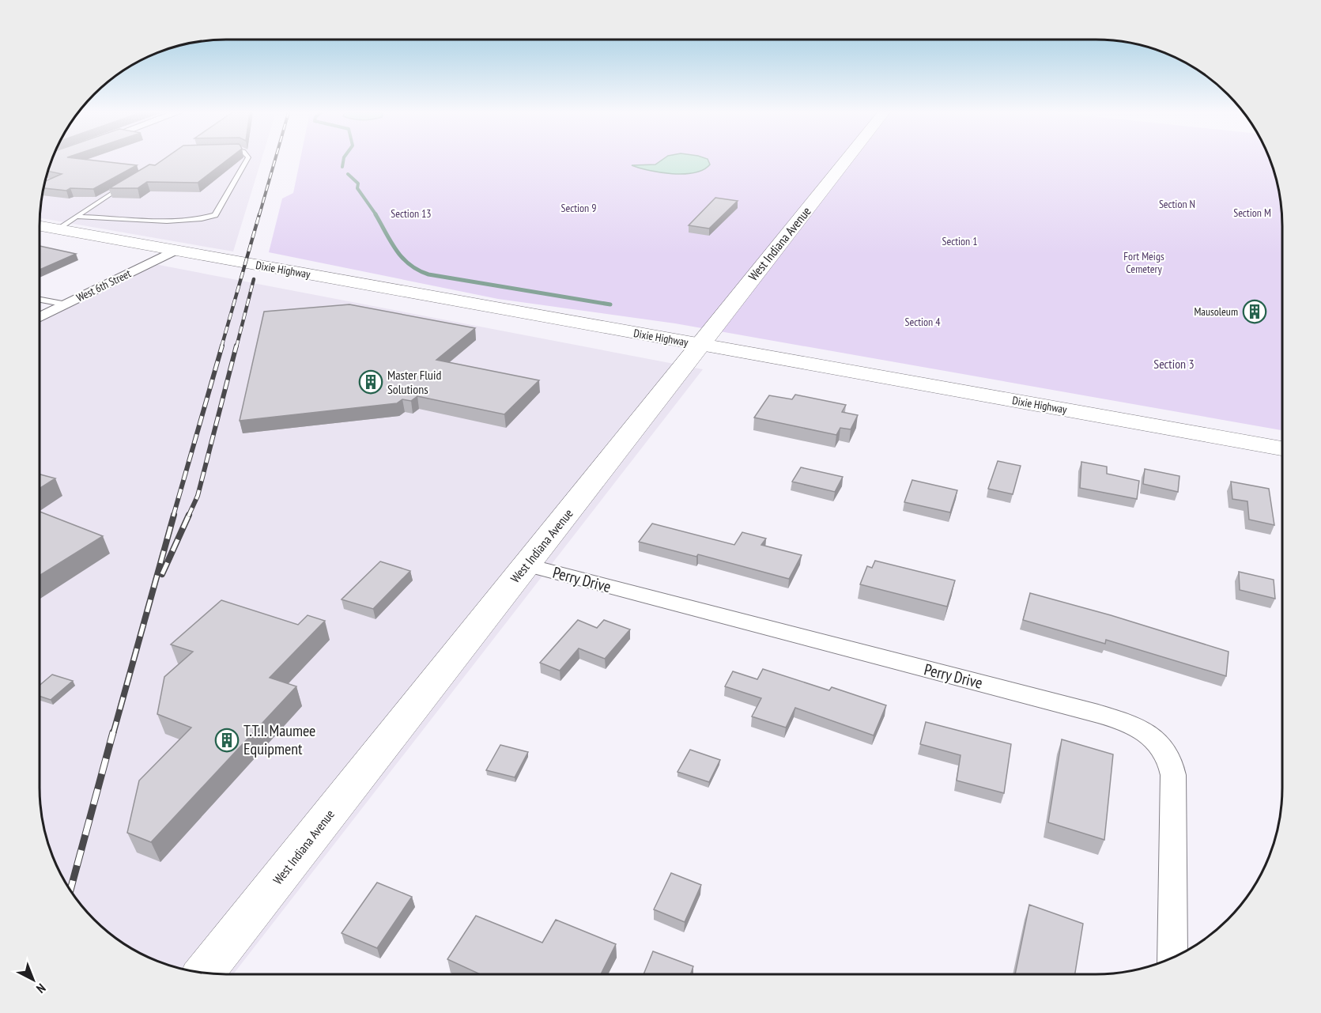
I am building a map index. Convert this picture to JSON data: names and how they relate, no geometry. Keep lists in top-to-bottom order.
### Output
{
  "streets": {
    "main road": ["West Indiana Avenue", "Dixie Highway"],
    "street": ["West 6th Street", "Perry Drive"]
  },
  "crossings": [
    ["West Indiana Avenue", "Dixie Highway"],
    ["West Indiana Avenue", "Perry Drive"],
    ["Dixie Highway", "West 6th Street"]
  ],
  "parks": [
    "Section N",
    "Section 9",
    "Section M",
    "Section 13",
    "Section 1",
    "Fort Meigs Cemetery",
    "Section 4",
    "Section 3"
  ],
  "places": {
    "building": ["Mausoleum", "Master Fluid Solutions", "T.T.I. Maumee Equipment"]
  },
  "north": "bottom right"
}
